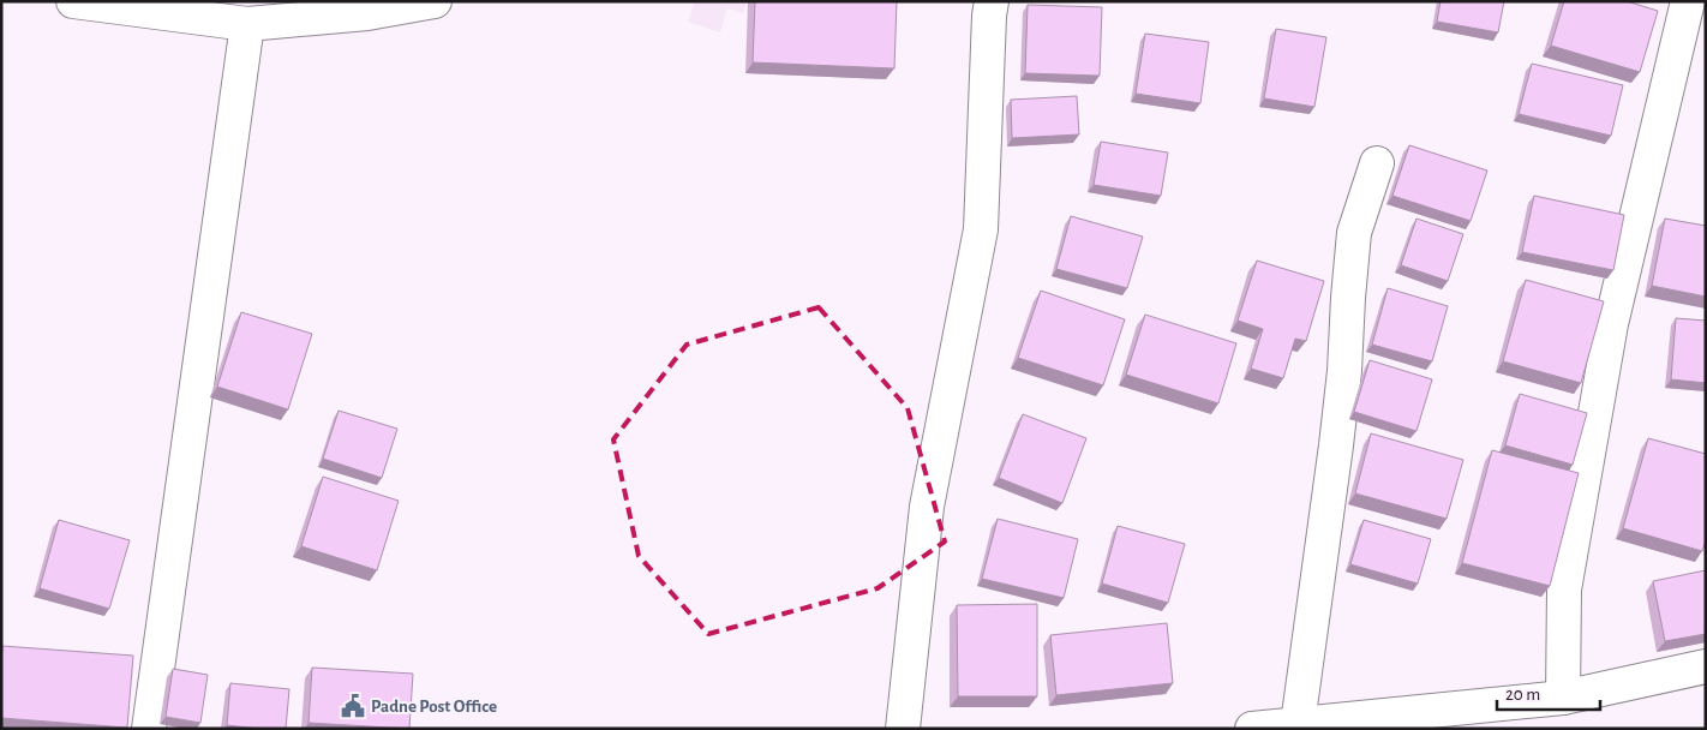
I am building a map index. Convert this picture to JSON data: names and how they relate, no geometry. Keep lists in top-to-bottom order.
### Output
{
  "places": {
    "public building": ["Padne Post Office"]
  },
  "scale_bar": "20 m"
}
